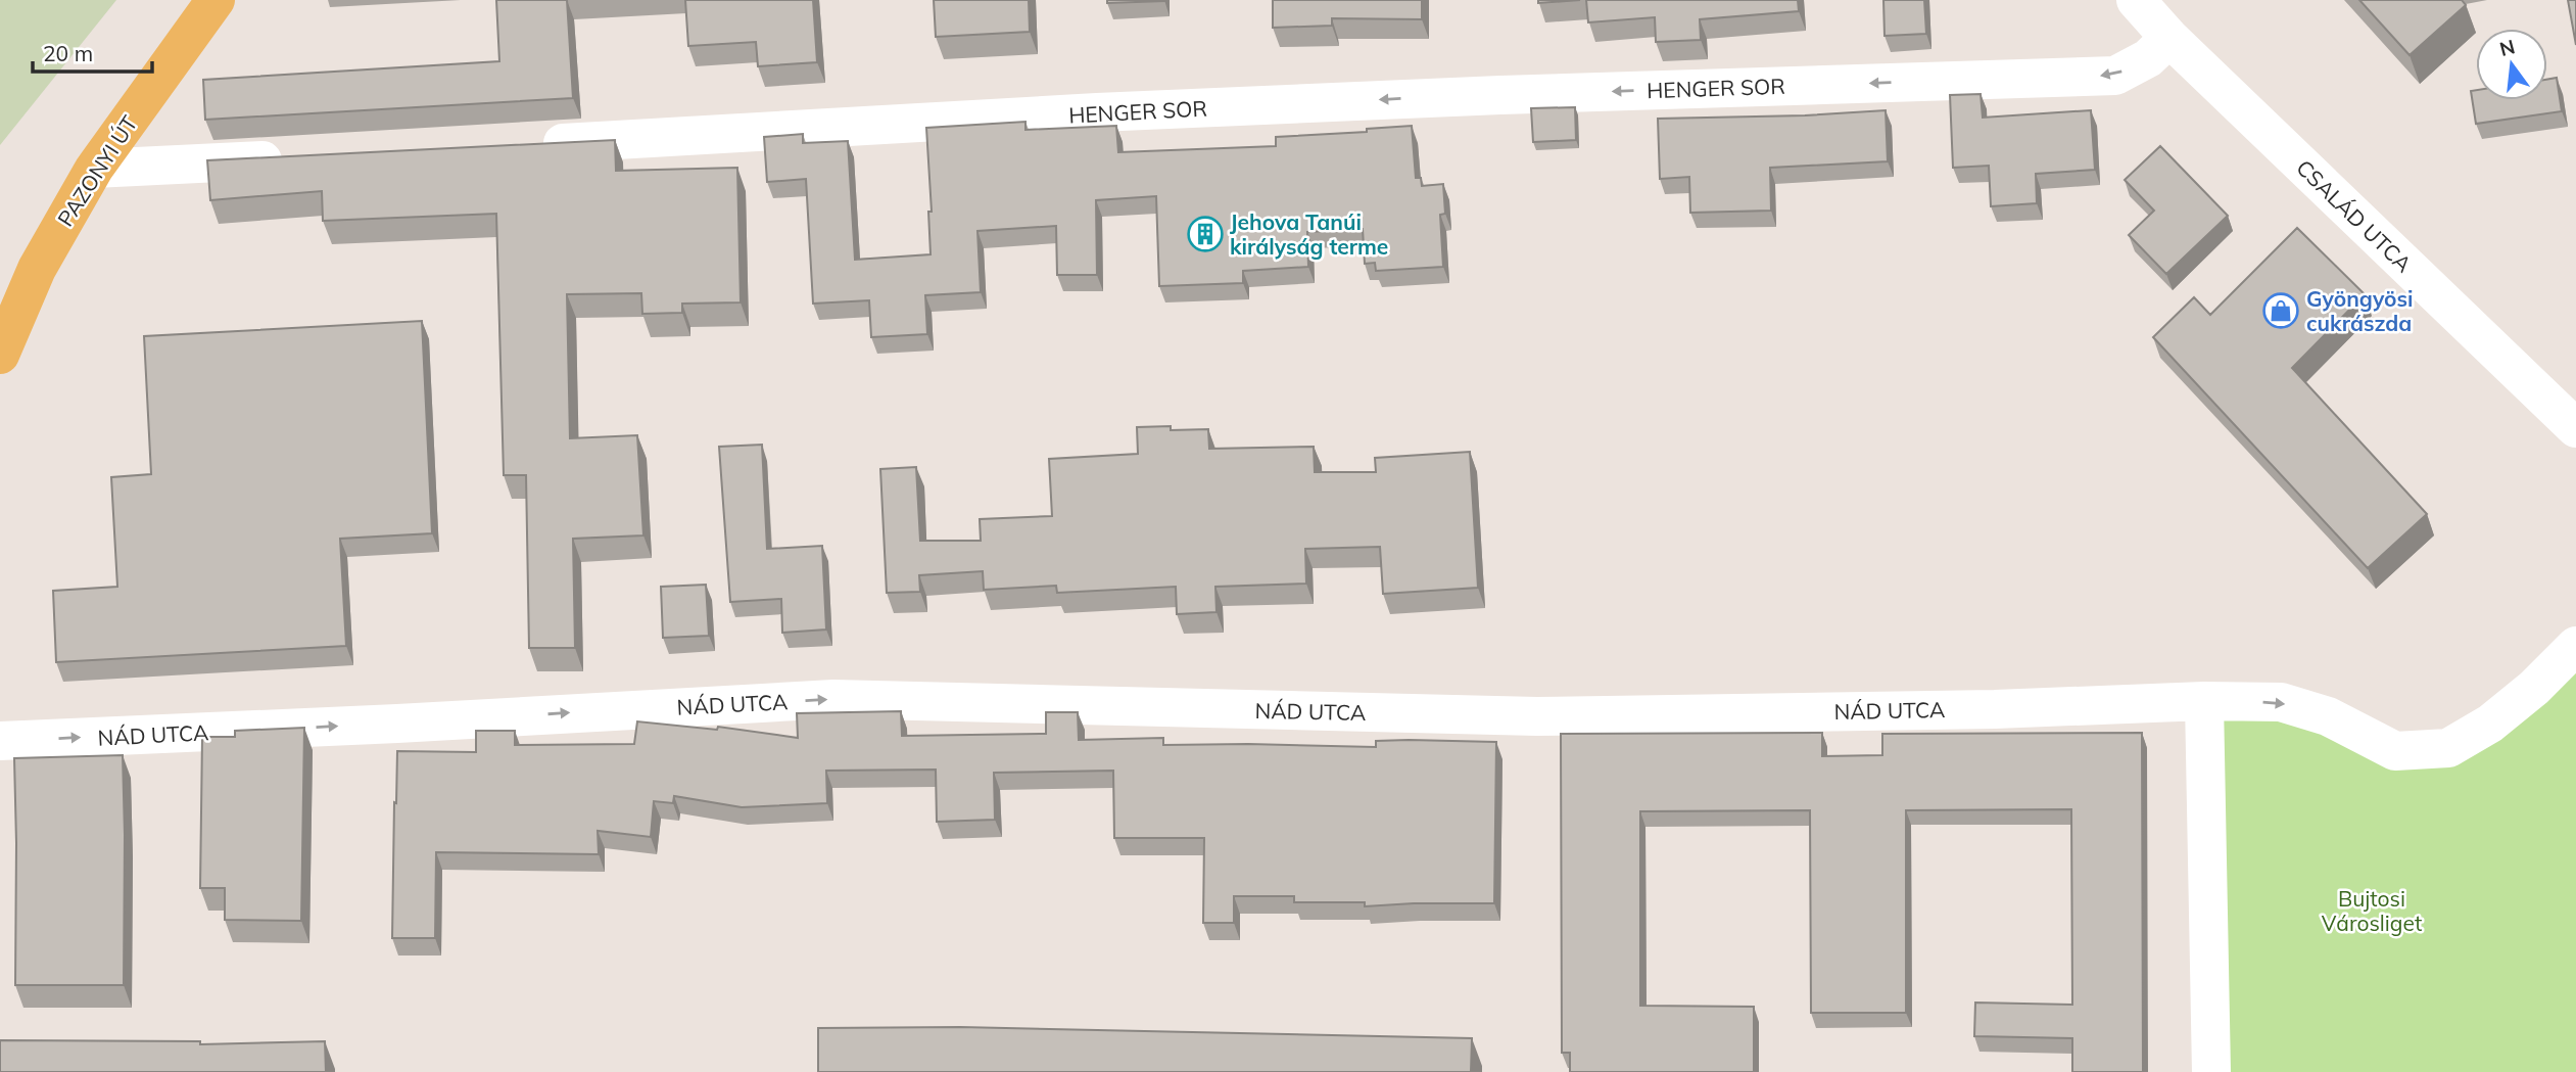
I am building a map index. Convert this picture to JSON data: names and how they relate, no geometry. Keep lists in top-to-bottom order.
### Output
{
  "streets": {
    "main road": ["PAZONYI ÚT"],
    "street": ["HENGER SOR", "CSALÁD UTCA", "NÁD UTCA"]
  },
  "crossings": [
    ["HENGER SOR", "CSALÁD UTCA"]
  ],
  "one_way": ["HENGER SOR", "NÁD UTCA"],
  "parks": ["Bujtosi Városliget"],
  "places": {
    "building": ["Jehova Tanúi királyság terme"],
    "shop": ["Gyöngyösi cukrászda"]
  },
  "scale_bar": "20 m",
  "north": "top"
}
